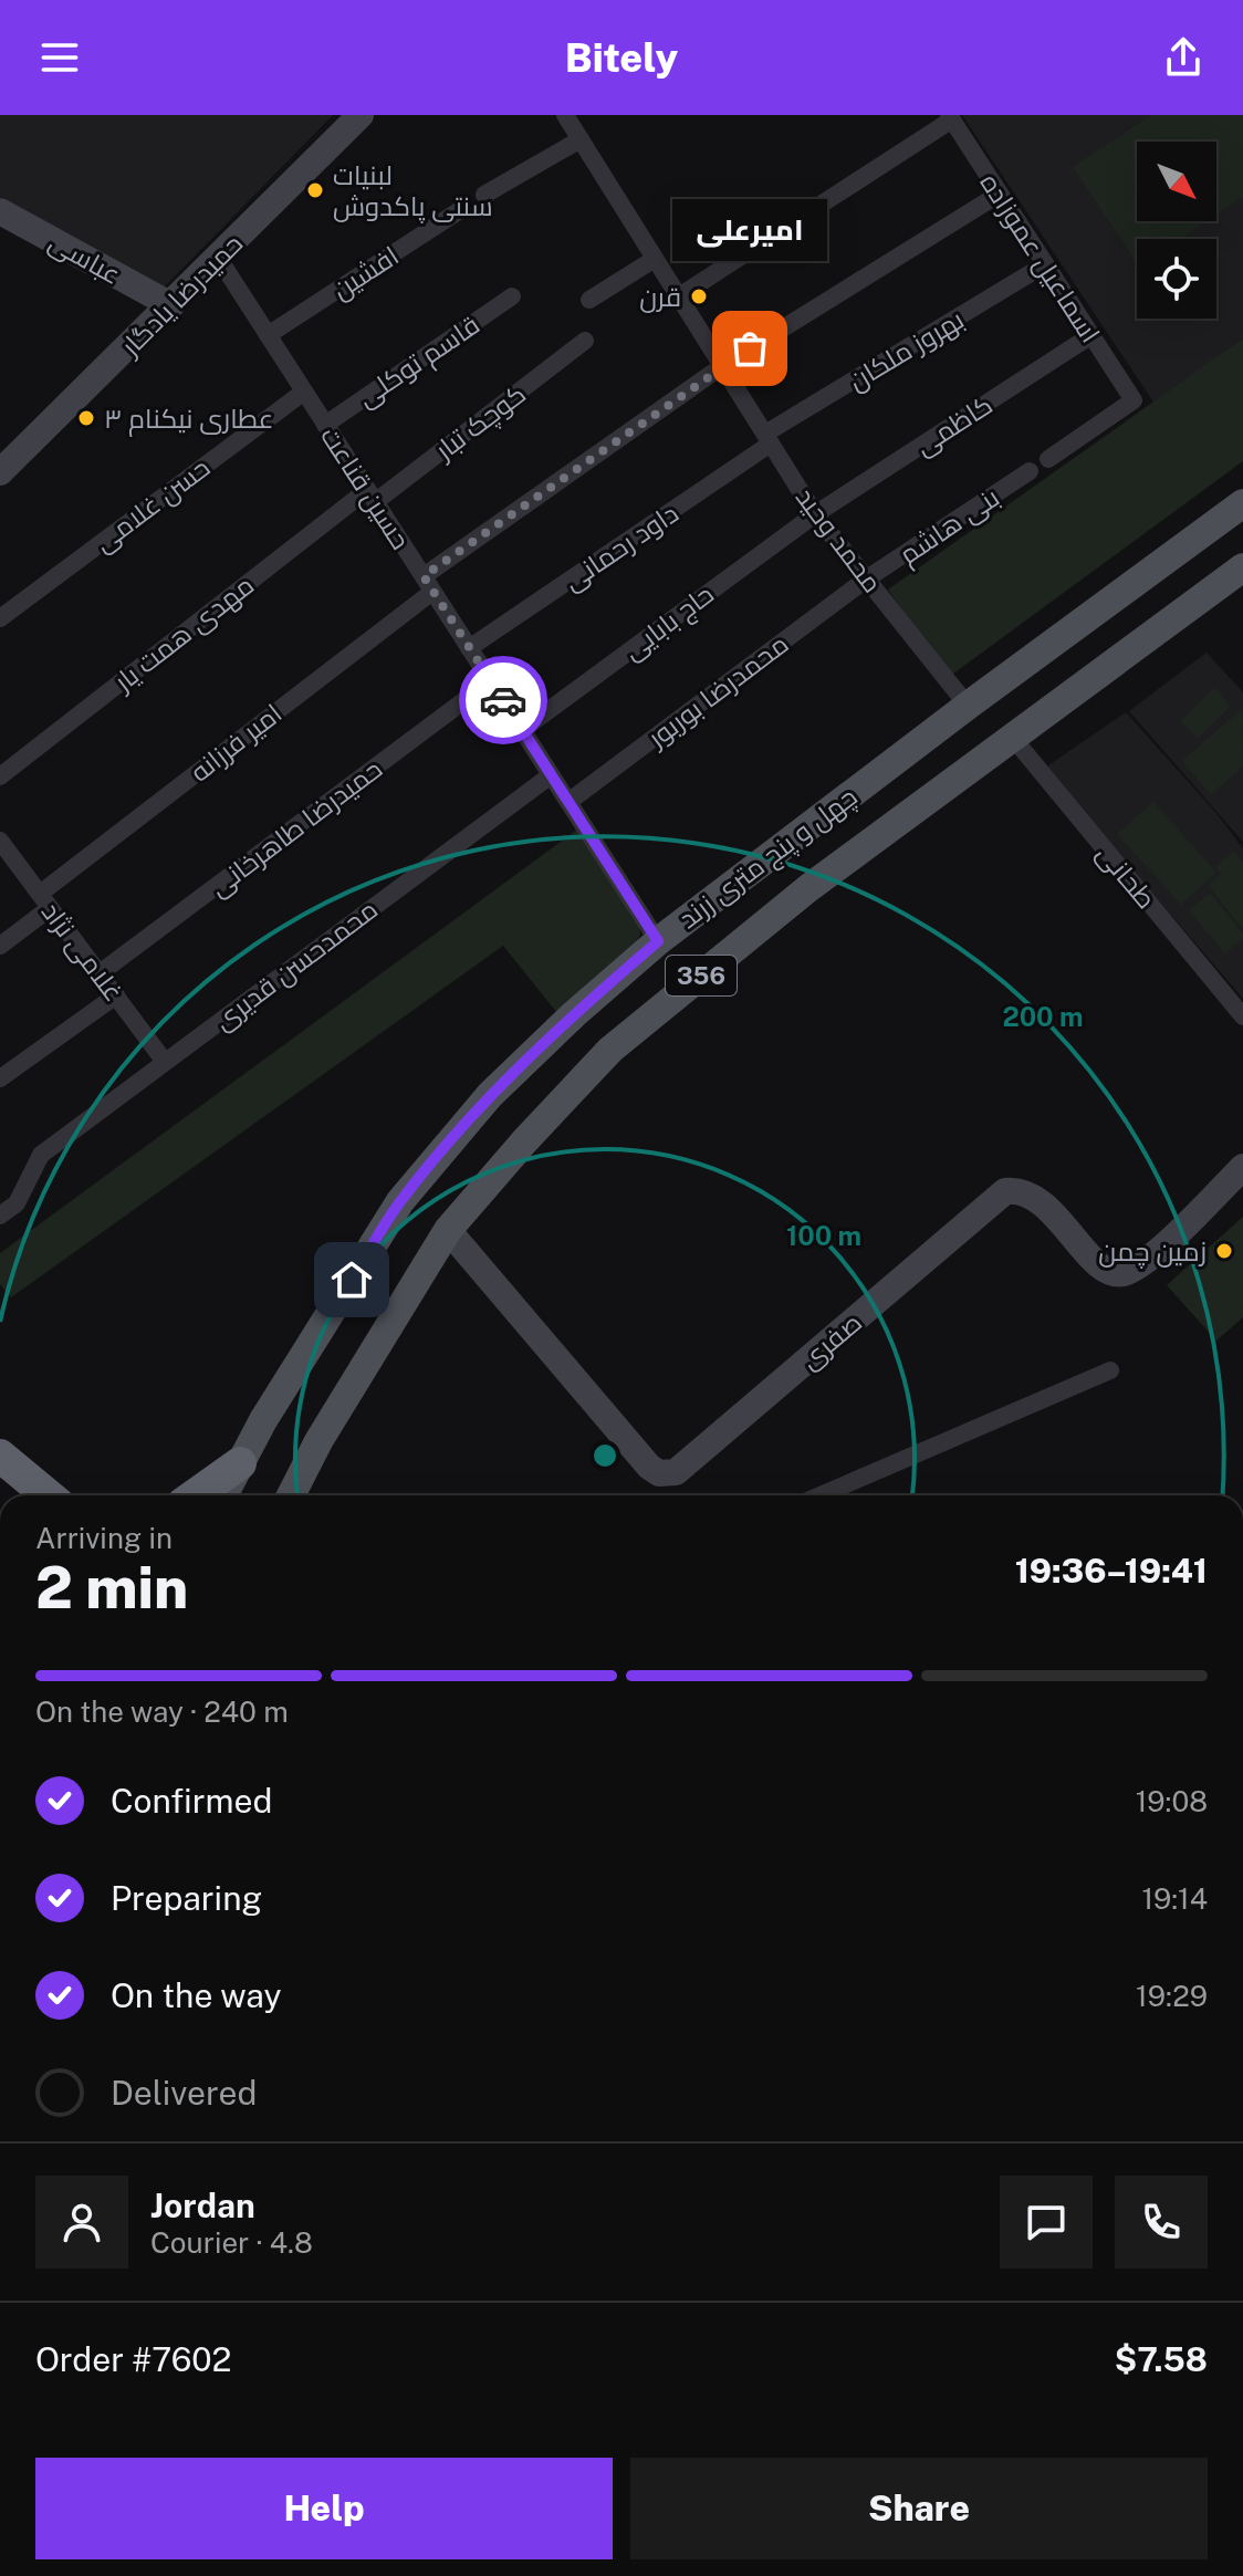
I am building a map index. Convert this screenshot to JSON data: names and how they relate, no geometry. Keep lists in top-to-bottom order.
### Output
{
  "streets": {
    "main road": ["چهل و پنج متری زرند", "356"],
    "street": [
      "عباسی",
      "اسماعیل عموزاده",
      "افشین",
      "حمیدرضا یادگار",
      "بهروز ملکان",
      "قاسم توکلی",
      "کوچک تبار",
      "کاظمی",
      "حسین قناعت",
      "حسن غلامی",
      "بنی هاشم",
      "محمد وحید",
      "داود رحمانی",
      "حاج بابایی",
      "مهدی همت یار",
      "محمدرضا بوربور",
      "امیر فرزانه",
      "حمیدرضا طاهرخانی",
      "طحانی",
      "غلامی نژاد",
      "محمدحسن قدیری",
      "صفری"
    ]
  },
  "crossings": [
    ["عباسی", "حمیدرضا یادگار"],
    ["اسماعیل عموزاده", "بهروز ملکان"],
    ["اسماعیل عموزاده", "کاظمی"],
    ["افشین", "حسین قناعت"],
    ["حمیدرضا یادگار", "حسین قناعت"],
    ["بهروز ملکان", "محمد وحید"],
    ["بهروز ملکان", "داود رحمانی"],
    ["قاسم توکلی", "حسین قناعت"],
    ["کوچک تبار", "حسین قناعت"],
    ["کوچک تبار", "مهدی همت یار"],
    ["کاظمی", "محمد وحید"],
    ["کاظمی", "حاج بابایی"],
    ["حسین قناعت", "حسن غلامی"],
    ["حسین قناعت", "داود رحمانی"],
    ["حسین قناعت", "حاج بابایی"],
    ["حسین قناعت", "مهدی همت یار"],
    ["حسین قناعت", "محمدرضا بوربور"],
    ["حسین قناعت", "امیر فرزانه"],
    ["حسین قناعت", "حمیدرضا طاهرخانی"],
    ["حسین قناعت", "چهل و پنج متری زرند"],
    ["حسین قناعت", "محمدحسن قدیری"],
    ["بنی هاشم", "محمد وحید"],
    ["بنی هاشم", "محمدرضا بوربور"],
    ["محمد وحید", "داود رحمانی"],
    ["محمد وحید", "حاج بابایی"],
    ["محمد وحید", "محمدرضا بوربور"],
    ["محمد وحید", "امیر فرزانه"],
    ["محمد وحید", "چهل و پنج متری زرند"],
    ["امیر فرزانه", "غلامی نژاد"],
    ["حمیدرضا طاهرخانی", "غلامی نژاد"],
    ["چهل و پنج متری زرند", "طحانی"],
    ["چهل و پنج متری زرند", "صفری"],
    ["غلامی نژاد", "محمدحسن قدیری"]
  ],
  "places": [
    "لبنیات سنتی پاکدوش",
    "قرن",
    "امیرعلی",
    "عطاری نیکنام ۳",
    "زمین چمن"
  ],
  "north": "bottom right",
  "page": {
    "header": "Bitely",
    "bubble": "امیرعلی",
    "heading": ["2 min", "Arriving in", "19:36–19:41"],
    "panel": [
      "Jordan",
      "Courier · 4.8",
      "Order #7602",
      "$7.58"
    ],
    "bar": "On the way · 240 m",
    "list": [
      ["Confirmed", "19:08"],
      ["Preparing", "19:14"],
      ["On the way", "19:29"],
      "Delivered"
    ],
    "buttons": ["Help", "Share"]
  },
  "rings": ["200 m", "100 m"]
}
